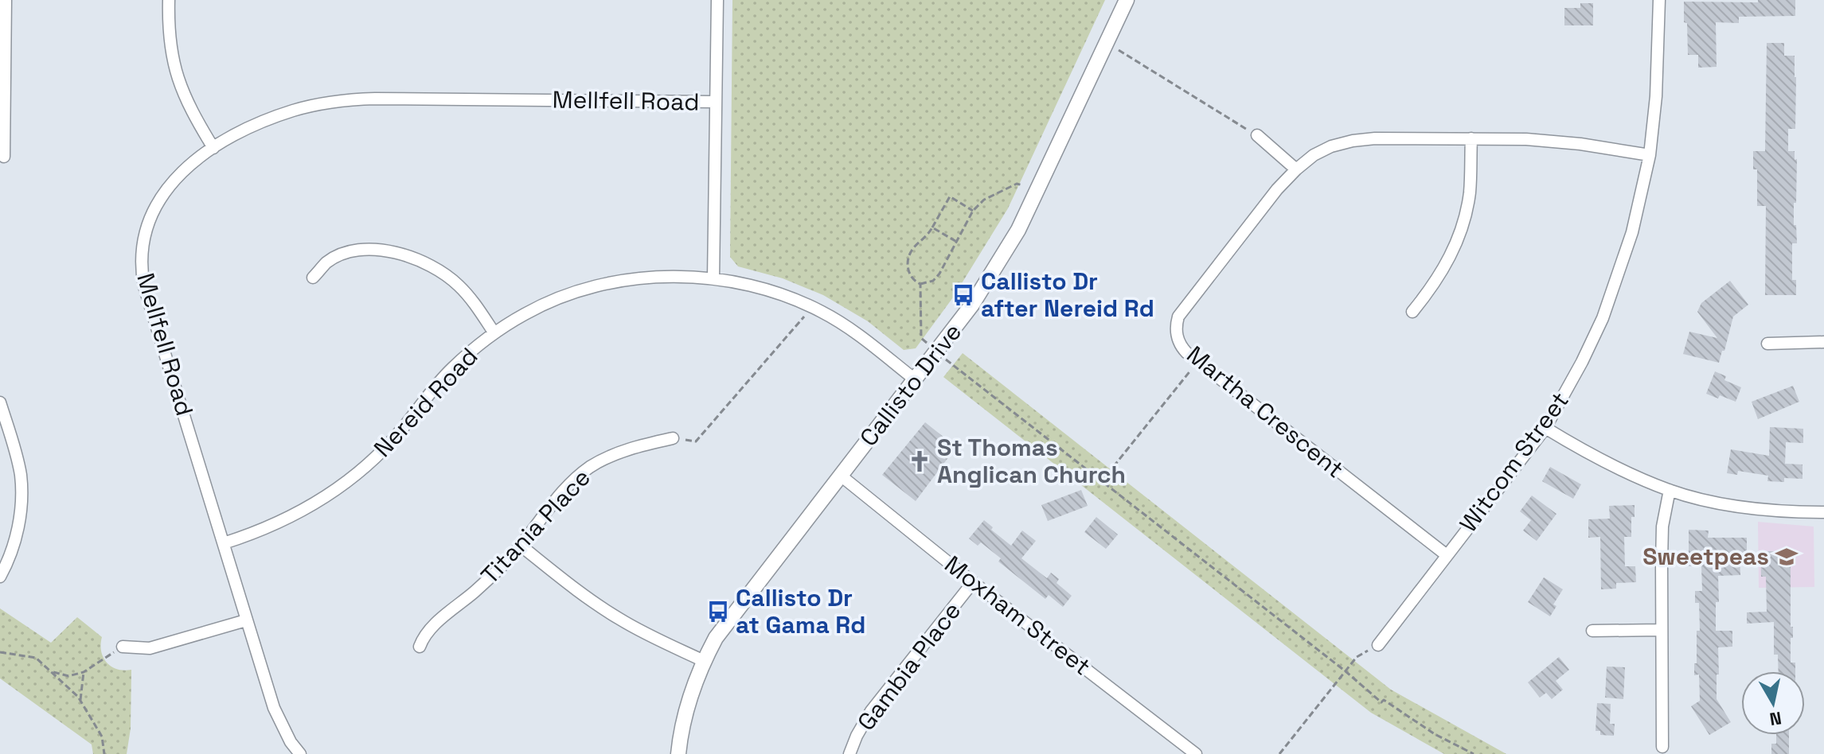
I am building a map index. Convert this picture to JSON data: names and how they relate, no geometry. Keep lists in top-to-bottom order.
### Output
{
  "streets": {
    "street": [
      "Mellfell Road",
      "Callisto Drive",
      "Nereid Road",
      "Martha Crescent",
      "Witcom Street",
      "Titania Place",
      "Moxham Street",
      "Gambia Place"
    ]
  },
  "crossings": [
    ["Mellfell Road", "Nereid Road"],
    ["Callisto Drive", "Nereid Road"],
    ["Callisto Drive", "Moxham Street"],
    ["Martha Crescent", "Witcom Street"],
    ["Moxham Street", "Gambia Place"]
  ],
  "places": {
    "bus stop": ["Callisto Dr after Nereid Rd", "Callisto Dr at Gama Rd"],
    "church": ["St Thomas Anglican Church"],
    "school or university": ["Sweetpeas"]
  },
  "north": "bottom"
}
